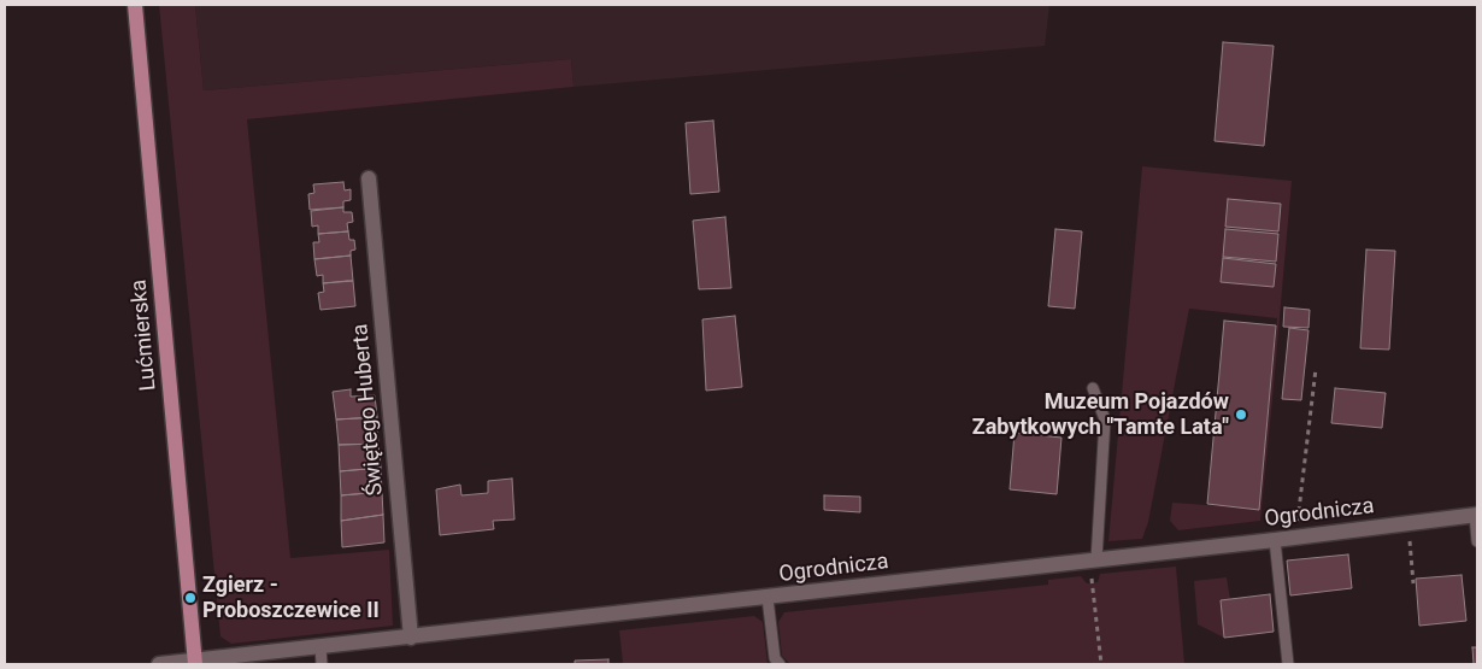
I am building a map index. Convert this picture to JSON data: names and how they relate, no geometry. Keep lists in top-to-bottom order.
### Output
{
  "streets": {
    "main road": ["Lućmierska"],
    "street": ["Świętego Huberta", "Ogrodnicza"]
  },
  "crossings": [
    ["Lućmierska", "Ogrodnicza"],
    ["Świętego Huberta", "Ogrodnicza"]
  ],
  "places": ["Muzeum Pojazdów Zabytkowych \"Tamte Lata\"", "Zgierz - Proboszczewice II"]
}
